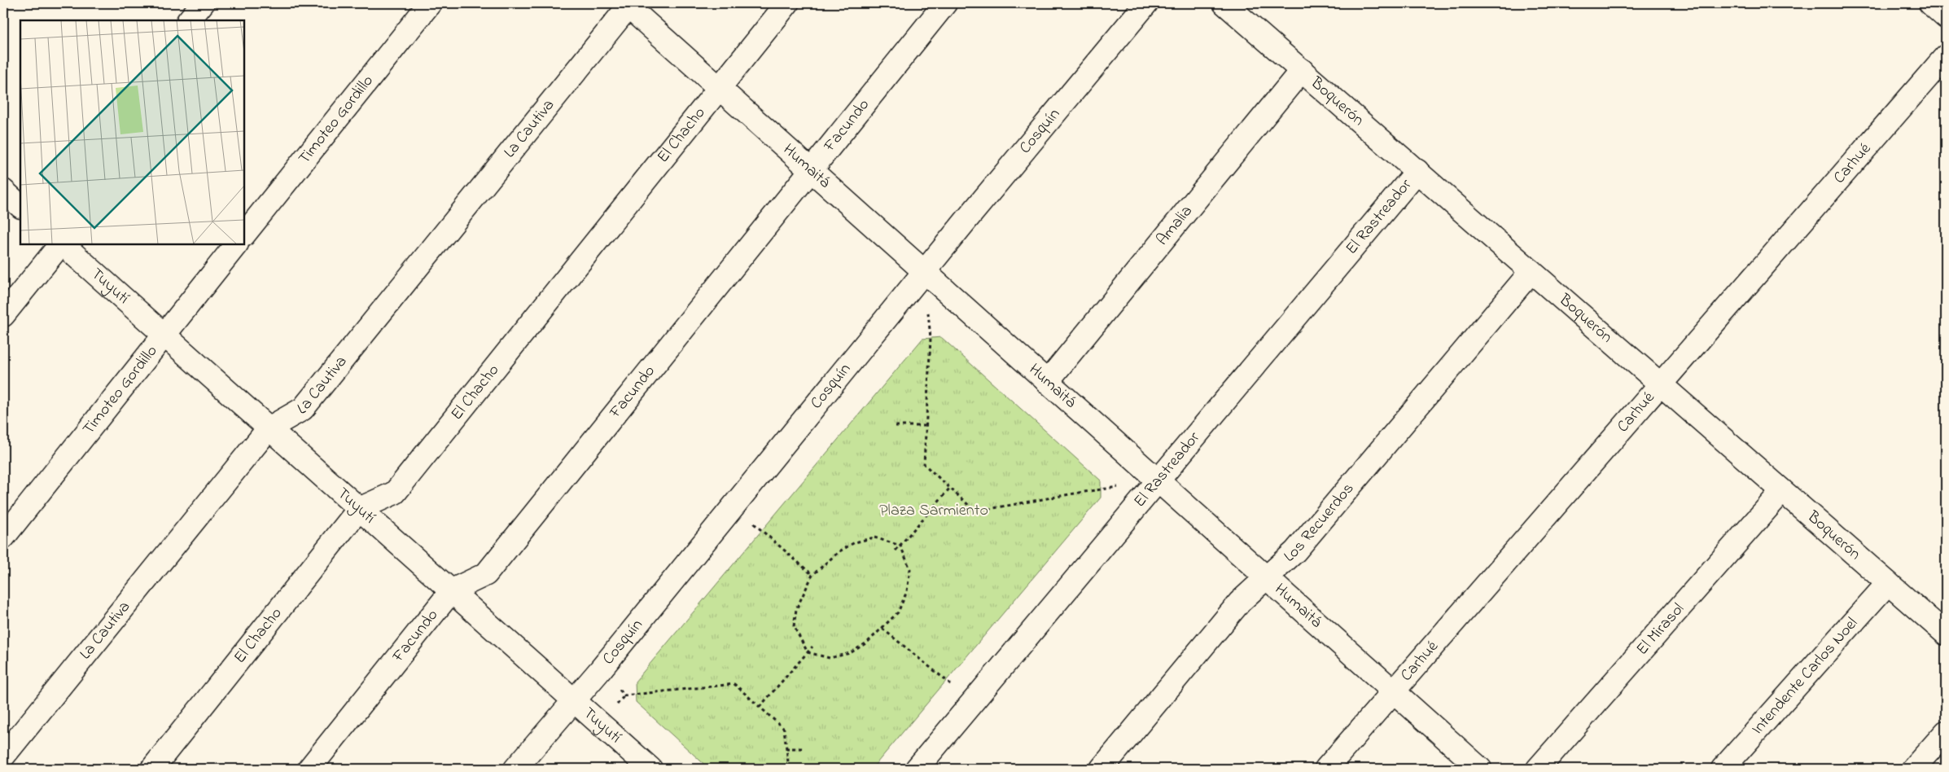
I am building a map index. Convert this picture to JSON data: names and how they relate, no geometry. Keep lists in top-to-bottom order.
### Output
{
  "streets": {
    "street": [
      "Boquerón",
      "Timoteo Gordillo",
      "Facundo",
      "La Cautiva",
      "Cosquín",
      "El Chacho",
      "Carhué",
      "Humaitá",
      "El Rastreador",
      "Amalia",
      "Tuyutí",
      "Los Recuerdos",
      "El Mirasol",
      "Intendente Carlos Noel"
    ]
  },
  "crossings": [
    ["Boquerón", "Carhué"],
    ["Boquerón", "El Rastreador"],
    ["Boquerón", "Amalia"],
    ["Boquerón", "Los Recuerdos"],
    ["Boquerón", "El Mirasol"],
    ["Boquerón", "Intendente Carlos Noel"],
    ["Timoteo Gordillo", "Tuyutí"],
    ["Facundo", "Humaitá"],
    ["Facundo", "Tuyutí"],
    ["La Cautiva", "Humaitá"],
    ["La Cautiva", "Tuyutí"],
    ["Cosquín", "Humaitá"],
    ["Cosquín", "Tuyutí"],
    ["El Chacho", "Humaitá"],
    ["El Chacho", "Tuyutí"],
    ["Carhué", "Humaitá"],
    ["Humaitá", "El Rastreador"],
    ["Humaitá", "Amalia"],
    ["Humaitá", "Los Recuerdos"]
  ],
  "parks": ["Plaza Sarmiento"]
}
